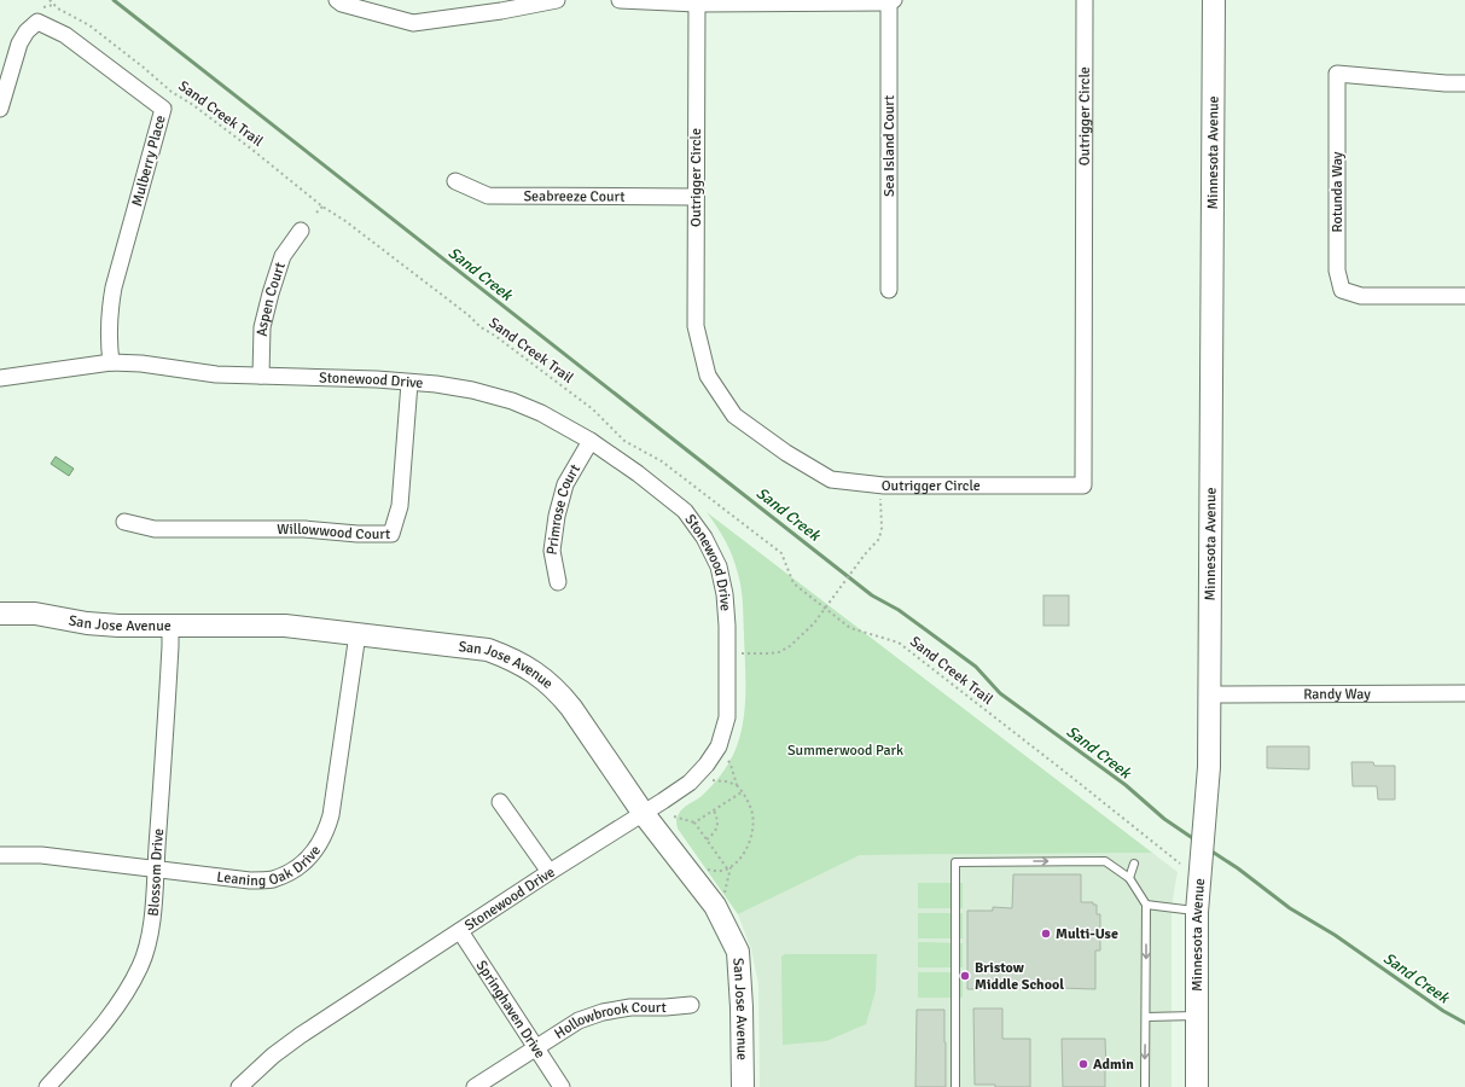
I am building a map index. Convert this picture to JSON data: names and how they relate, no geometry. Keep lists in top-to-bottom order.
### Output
{
  "streets": {
    "street": [
      "Outrigger Circle",
      "Sea Island Court",
      "Minnesota Avenue",
      "Mulberry Place",
      "Rotunda Way",
      "Seabreeze Court",
      "Aspen Court",
      "Stonewood Drive",
      "Primrose Court",
      "Willowwood Court",
      "San Jose Avenue",
      "Randy Way",
      "Leaning Oak Drive",
      "Blossom Drive",
      "Springhaven Drive",
      "Hollowbrook Court"
    ],
    "path": ["Sand Creek Trail"]
  },
  "crossings": [
    ["Sand Creek Trail", "Minnesota Avenue"],
    ["Outrigger Circle", "Seabreeze Court"],
    ["Minnesota Avenue", "Randy Way"],
    ["Mulberry Place", "Stonewood Drive"],
    ["Aspen Court", "Stonewood Drive"],
    ["Stonewood Drive", "Primrose Court"],
    ["Stonewood Drive", "Willowwood Court"],
    ["Stonewood Drive", "San Jose Avenue"],
    ["Stonewood Drive", "Springhaven Drive"],
    ["San Jose Avenue", "Leaning Oak Drive"],
    ["San Jose Avenue", "Blossom Drive"],
    ["Leaning Oak Drive", "Blossom Drive"],
    ["Springhaven Drive", "Hollowbrook Court"]
  ],
  "water": ["Sand Creek"],
  "parks": ["Summerwood Park"],
  "places": ["Multi-Use", "Bristow Middle School", "Admin"]
}
